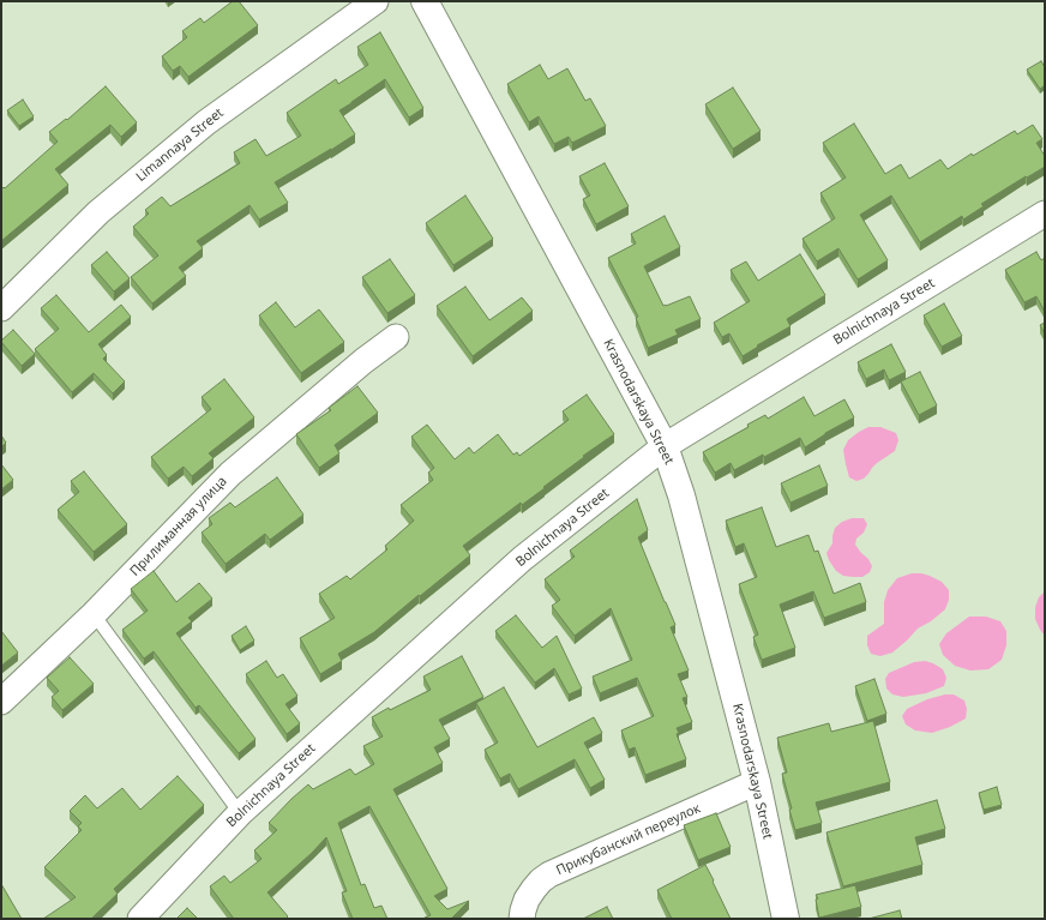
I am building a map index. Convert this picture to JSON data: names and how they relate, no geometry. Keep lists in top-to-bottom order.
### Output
{
  "streets": {
    "street": [
      "Limannaya Street",
      "Bolnichnaya Street",
      "Krasnodarskaya Street",
      "Прилиманная улица",
      "Прикубанский переулок"
    ]
  },
  "crossings": [
    ["Bolnichnaya Street", "Krasnodarskaya Street"],
    ["Krasnodarskaya Street", "Прикубанский переулок"]
  ]
}
